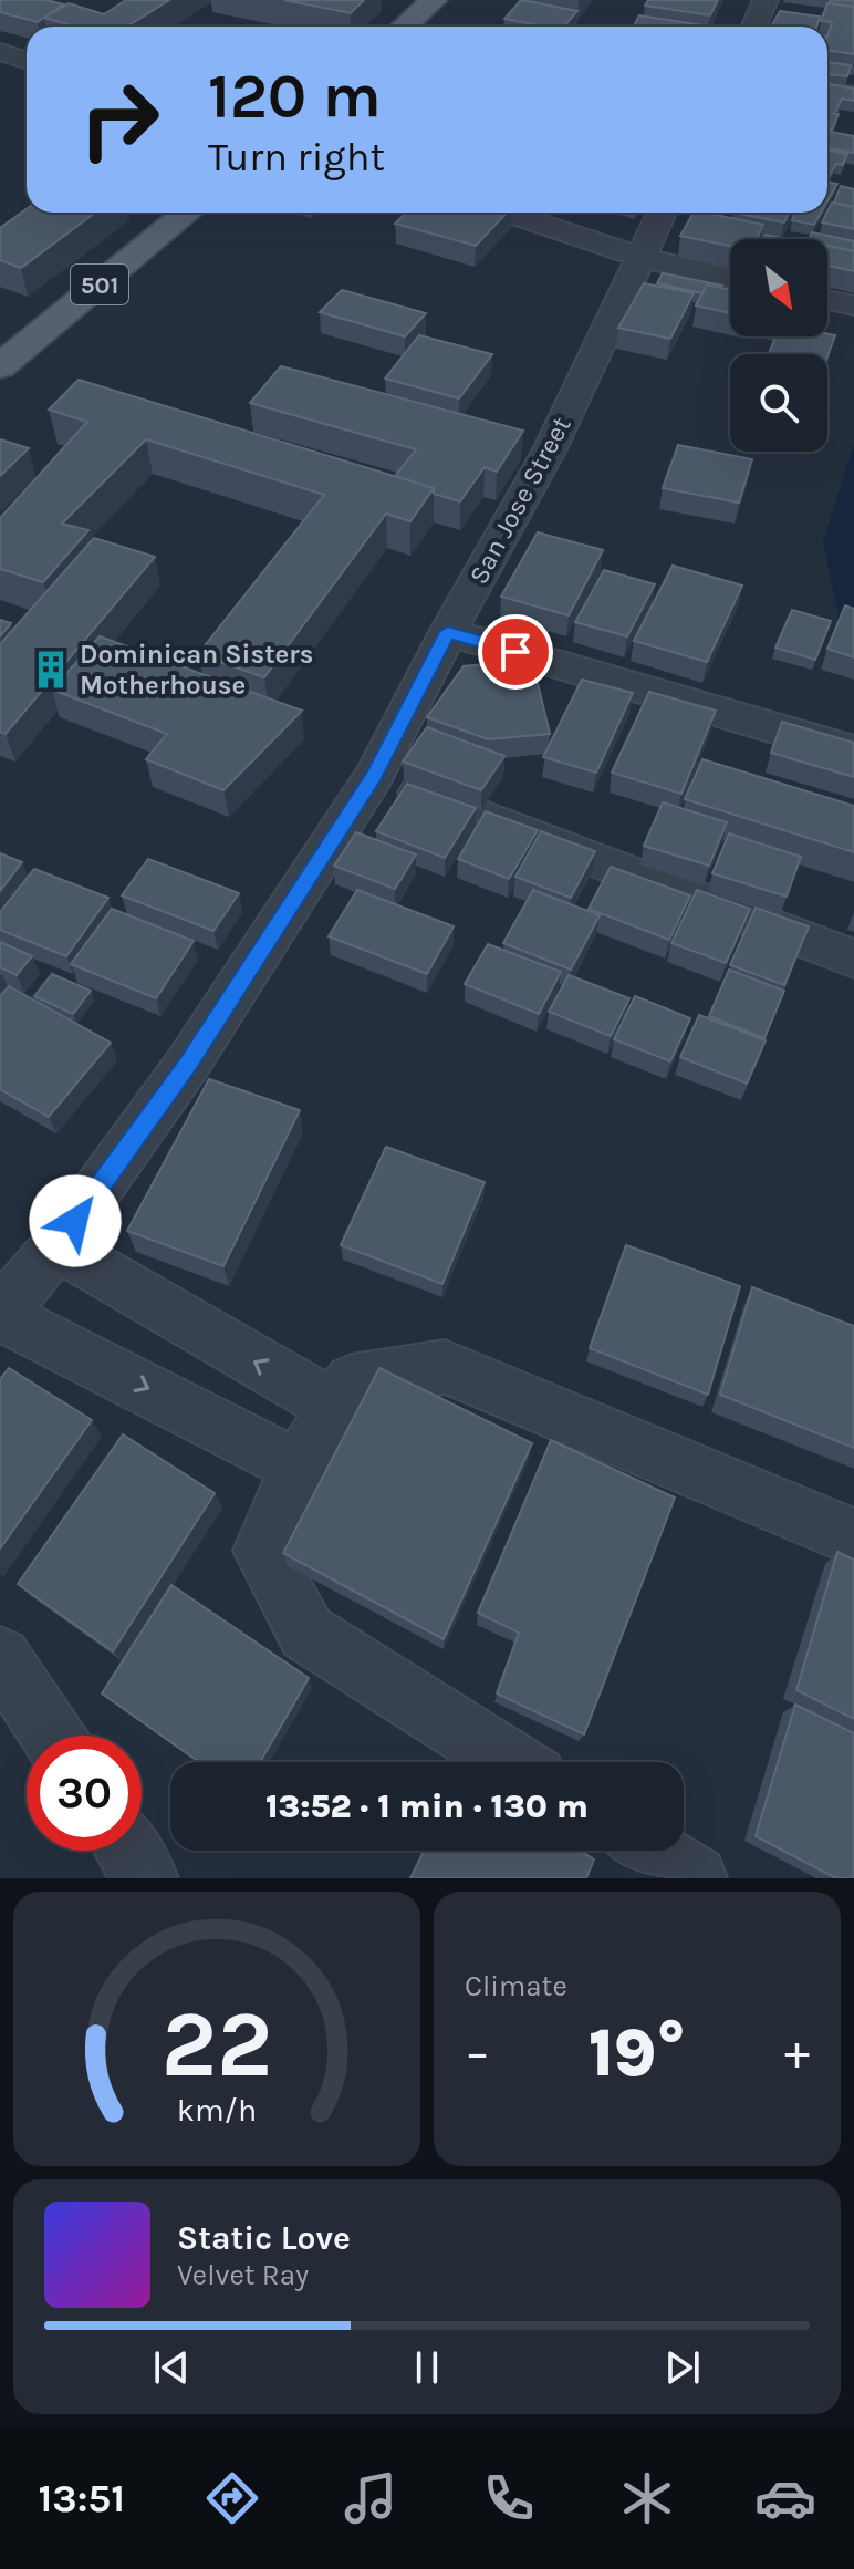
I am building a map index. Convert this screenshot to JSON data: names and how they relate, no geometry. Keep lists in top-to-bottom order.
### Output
{
  "streets": {
    "main road": ["501"],
    "street": ["San Jose Street"]
  },
  "places": {
    "building": ["Dominican Sisters Motherhouse"]
  },
  "north": "bottom right",
  "page": {
    "turn": ["120 m", "Turn right"],
    "limit": "30",
    "trip": "13:52 · 1 min · 130 m",
    "tile": "Climate",
    "heat": ["−", "19°", "+"],
    "song": ["Static Love", "Velvet Ray"],
    "tabs": "13:51",
    "gauge": ["22", "km/h"]
  }
}
